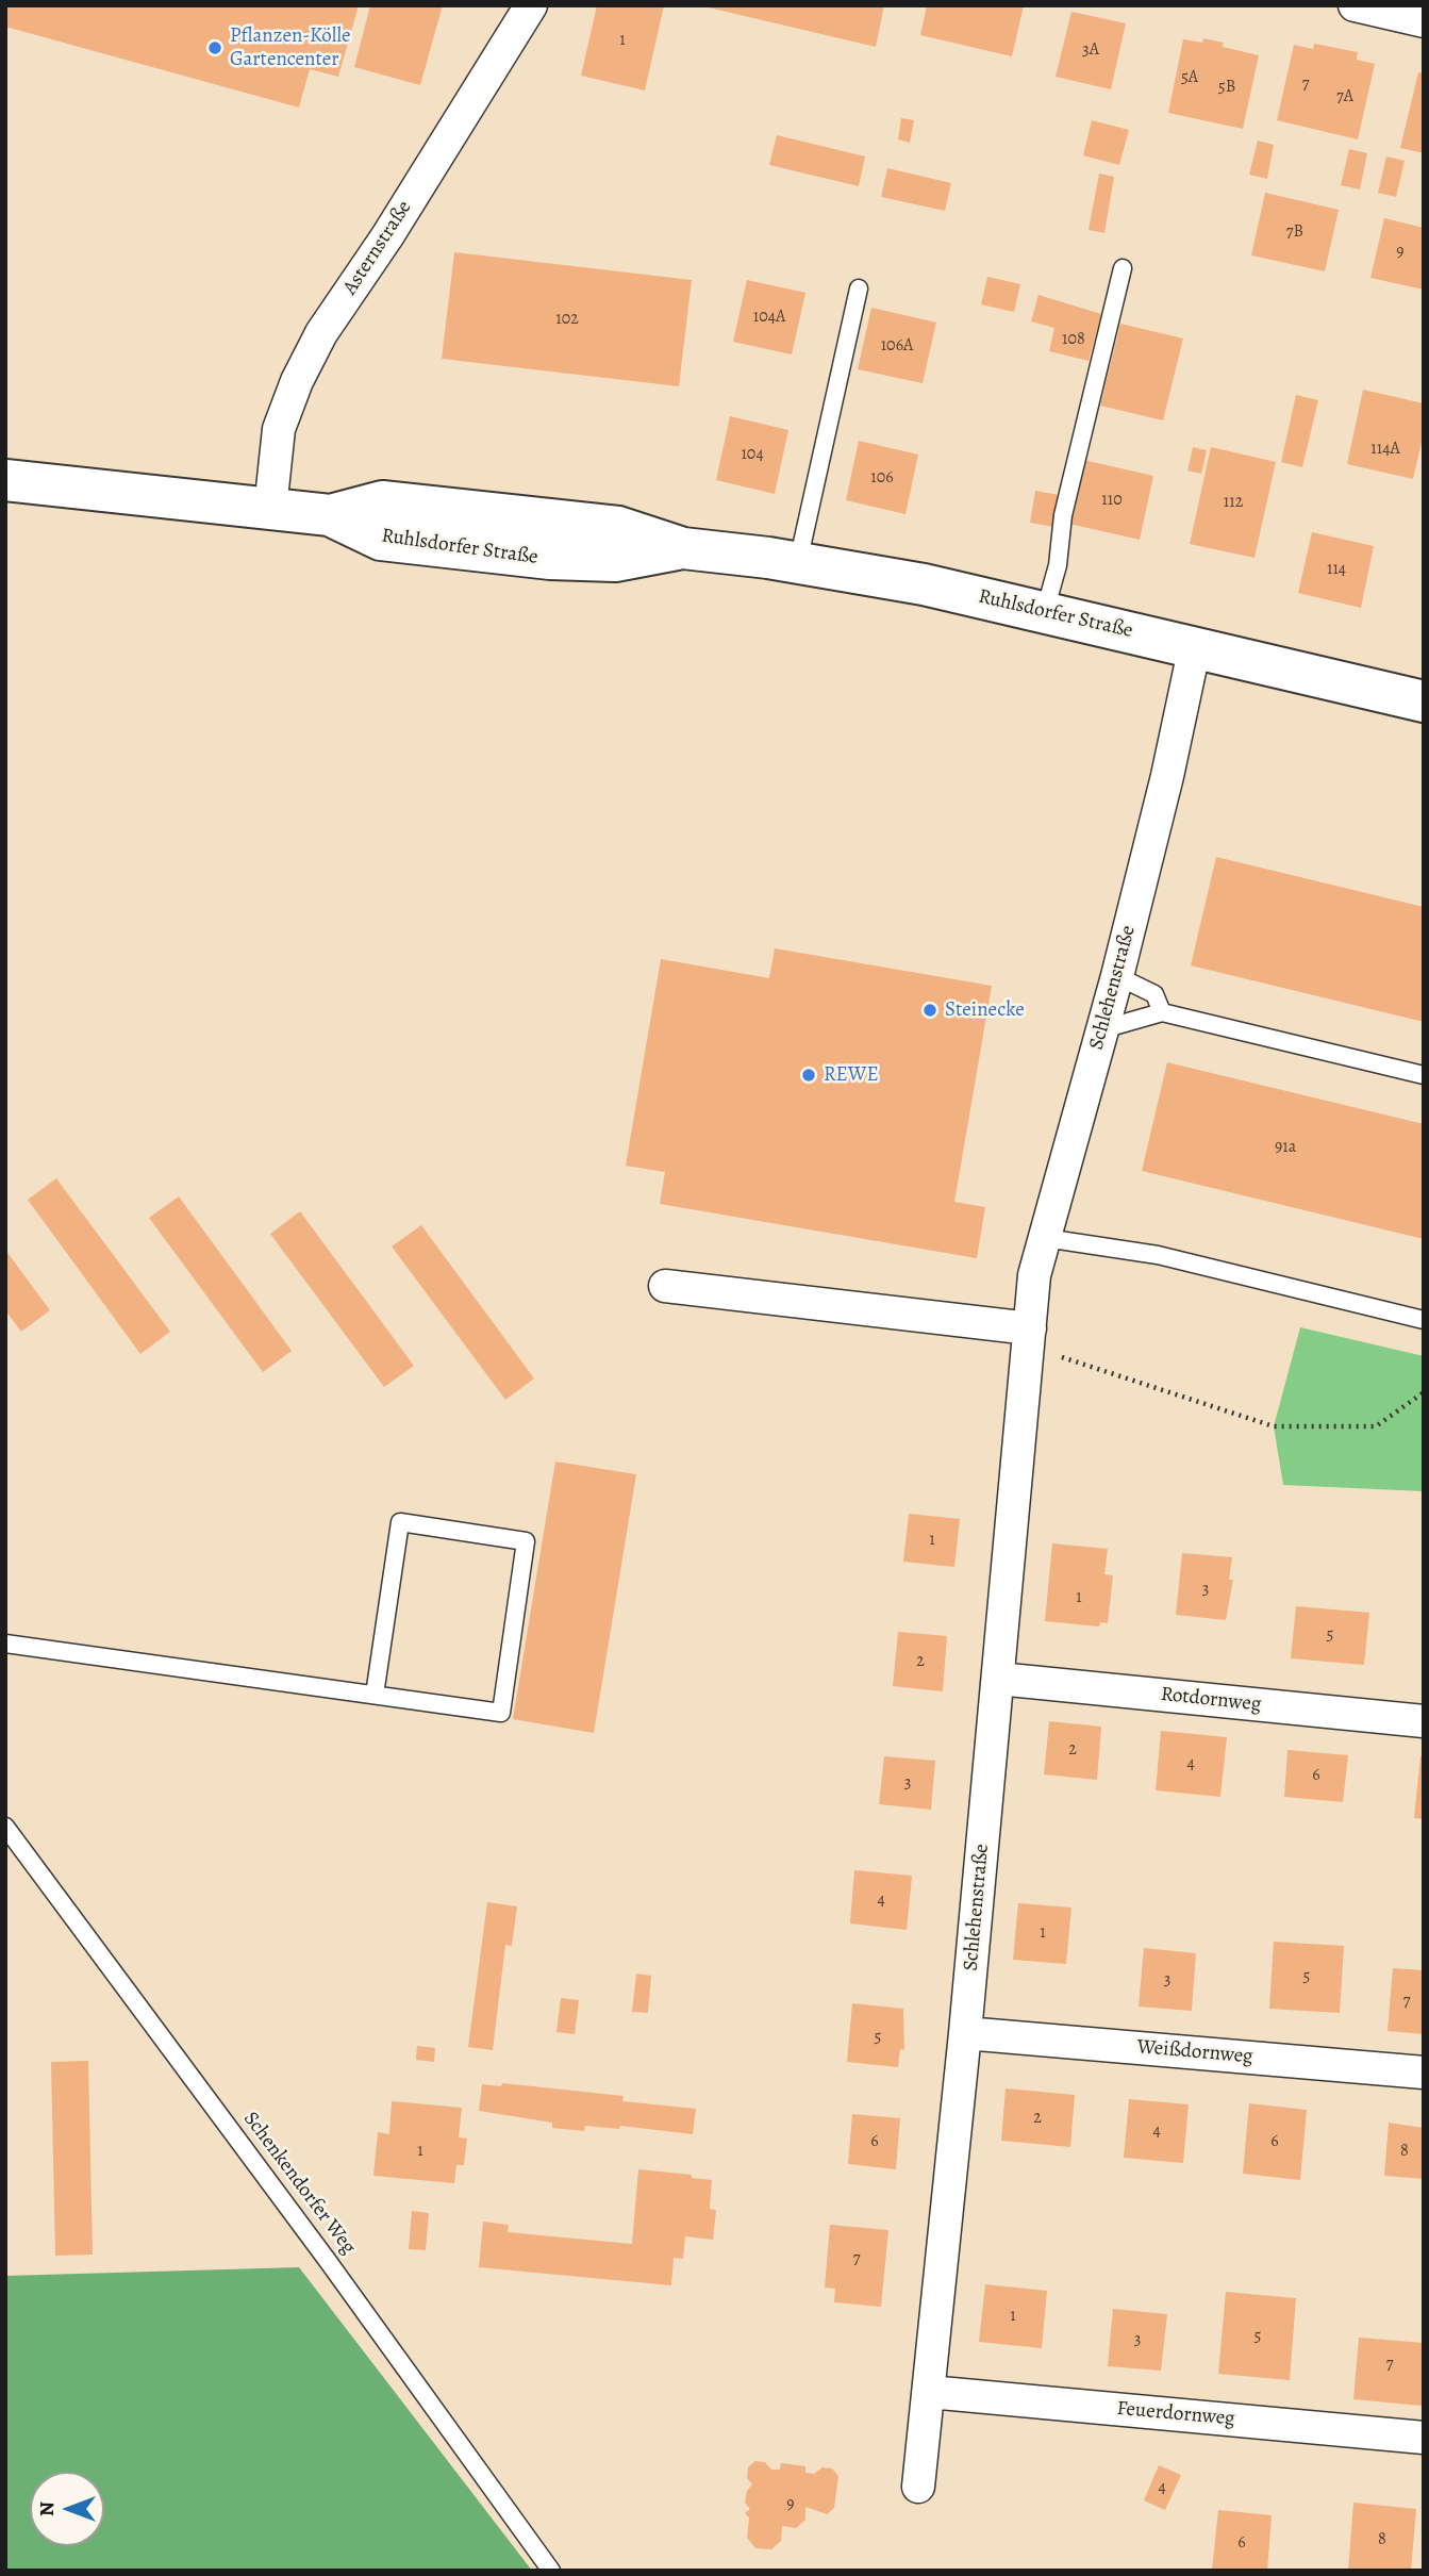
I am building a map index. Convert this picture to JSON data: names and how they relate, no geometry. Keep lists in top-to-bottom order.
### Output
{
  "streets": {
    "main road": ["Ruhlsdorfer Straße"],
    "street": [
      "Asternstraße",
      "Schlehenstraße",
      "Rotdornweg",
      "Weißdornweg",
      "Feuerdornweg"
    ],
    "lane": ["Schenkendorfer Weg"]
  },
  "crossings": [
    ["Asternstraße", "Ruhlsdorfer Straße"],
    ["Ruhlsdorfer Straße", "Schlehenstraße"],
    ["Schlehenstraße", "Rotdornweg"],
    ["Schlehenstraße", "Weißdornweg"],
    ["Schlehenstraße", "Feuerdornweg"]
  ],
  "places": ["Pflanzen-Kölle Gartencenter", "Steinecke", "REWE"],
  "house_numbers": [
    "1",
    "3A",
    "5A",
    "7",
    "5B",
    "7A",
    "7B",
    "9",
    "104A",
    "102",
    "108",
    "106A",
    "114A",
    "104",
    "106",
    "110",
    "112",
    "114",
    "91a",
    "1",
    "3",
    "1",
    "5",
    "2",
    "2",
    "4",
    "6",
    "3",
    "4",
    "1",
    "5",
    "3",
    "7",
    "5",
    "2",
    "4",
    "6",
    "6",
    "1",
    "8",
    "7",
    "1",
    "5",
    "3",
    "7",
    "4",
    "9",
    "8",
    "6"
  ],
  "north": "left"
}
